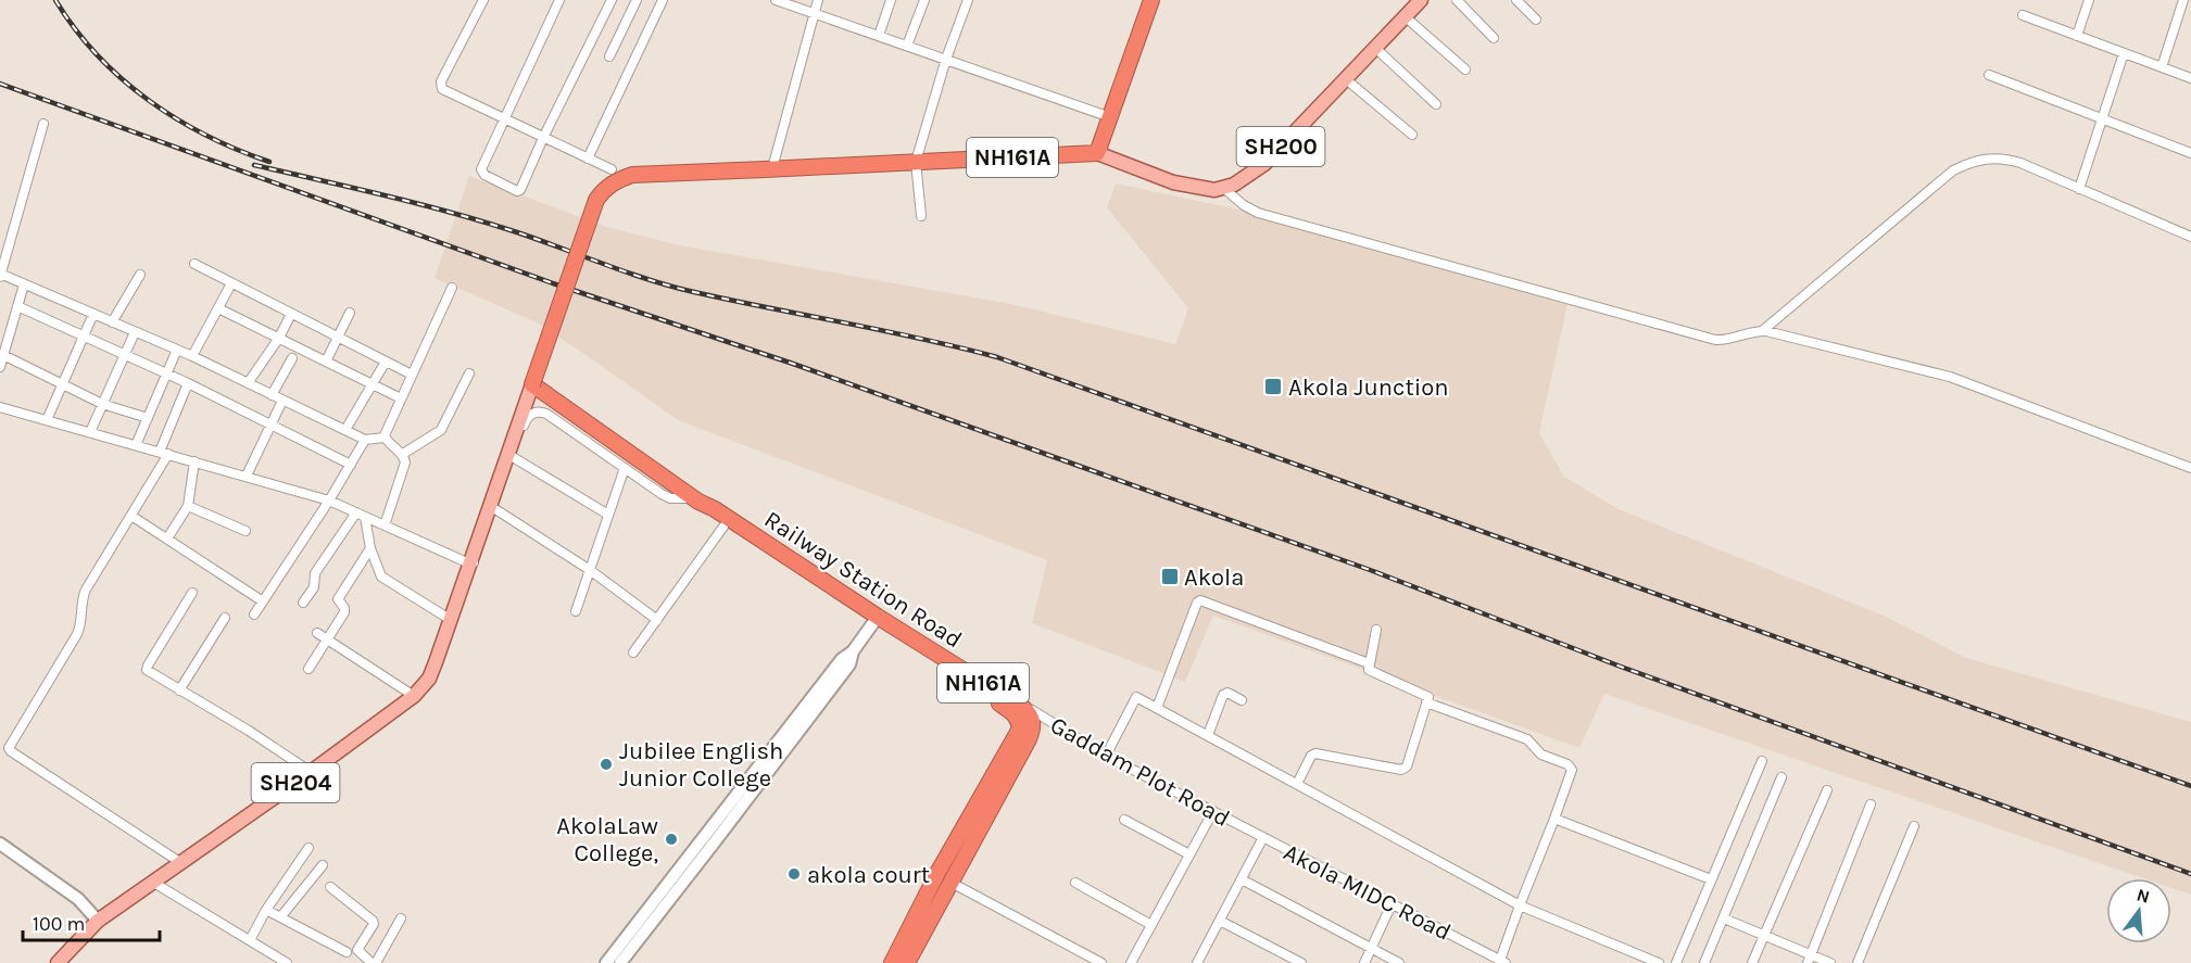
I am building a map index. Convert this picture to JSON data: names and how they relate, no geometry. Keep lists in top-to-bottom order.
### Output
{
  "streets": {
    "highway": ["NH161A", "Railway Station Road"],
    "main road": ["SH200", "SH204"],
    "street": ["Gaddam Plot Road", "Akola MIDC Road"]
  },
  "crossings": [
    ["SH200", "NH161A"],
    ["NH161A", "Railway Station Road"],
    ["NH161A", "Gaddam Plot Road"],
    ["NH161A", "SH204"],
    ["Railway Station Road", "Gaddam Plot Road"],
    ["Railway Station Road", "SH204"],
    ["Gaddam Plot Road", "Akola MIDC Road"]
  ],
  "places": {
    "transit": ["Akola Junction", "Akola"],
    "other": ["Jubilee English Junior College", "AkolaLaw College,", "akola court"]
  },
  "scale_bar": "100 m",
  "north": "top"
}
